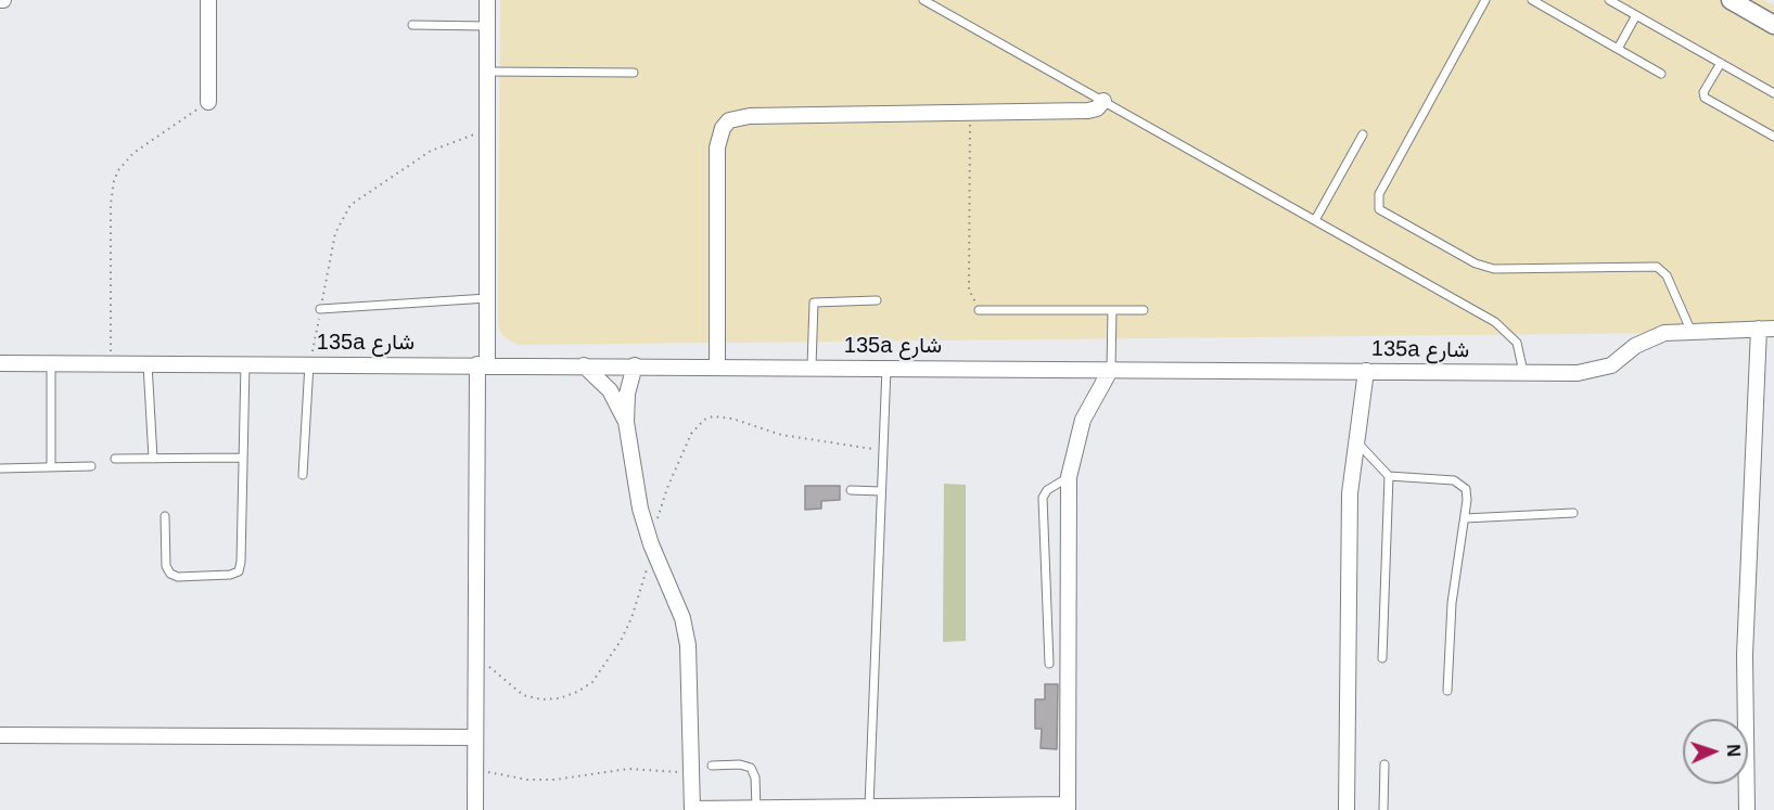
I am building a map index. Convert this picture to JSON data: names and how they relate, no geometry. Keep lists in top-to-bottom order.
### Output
{
  "streets": {
    "street": ["135a شارع"]
  },
  "north": "right"
}
